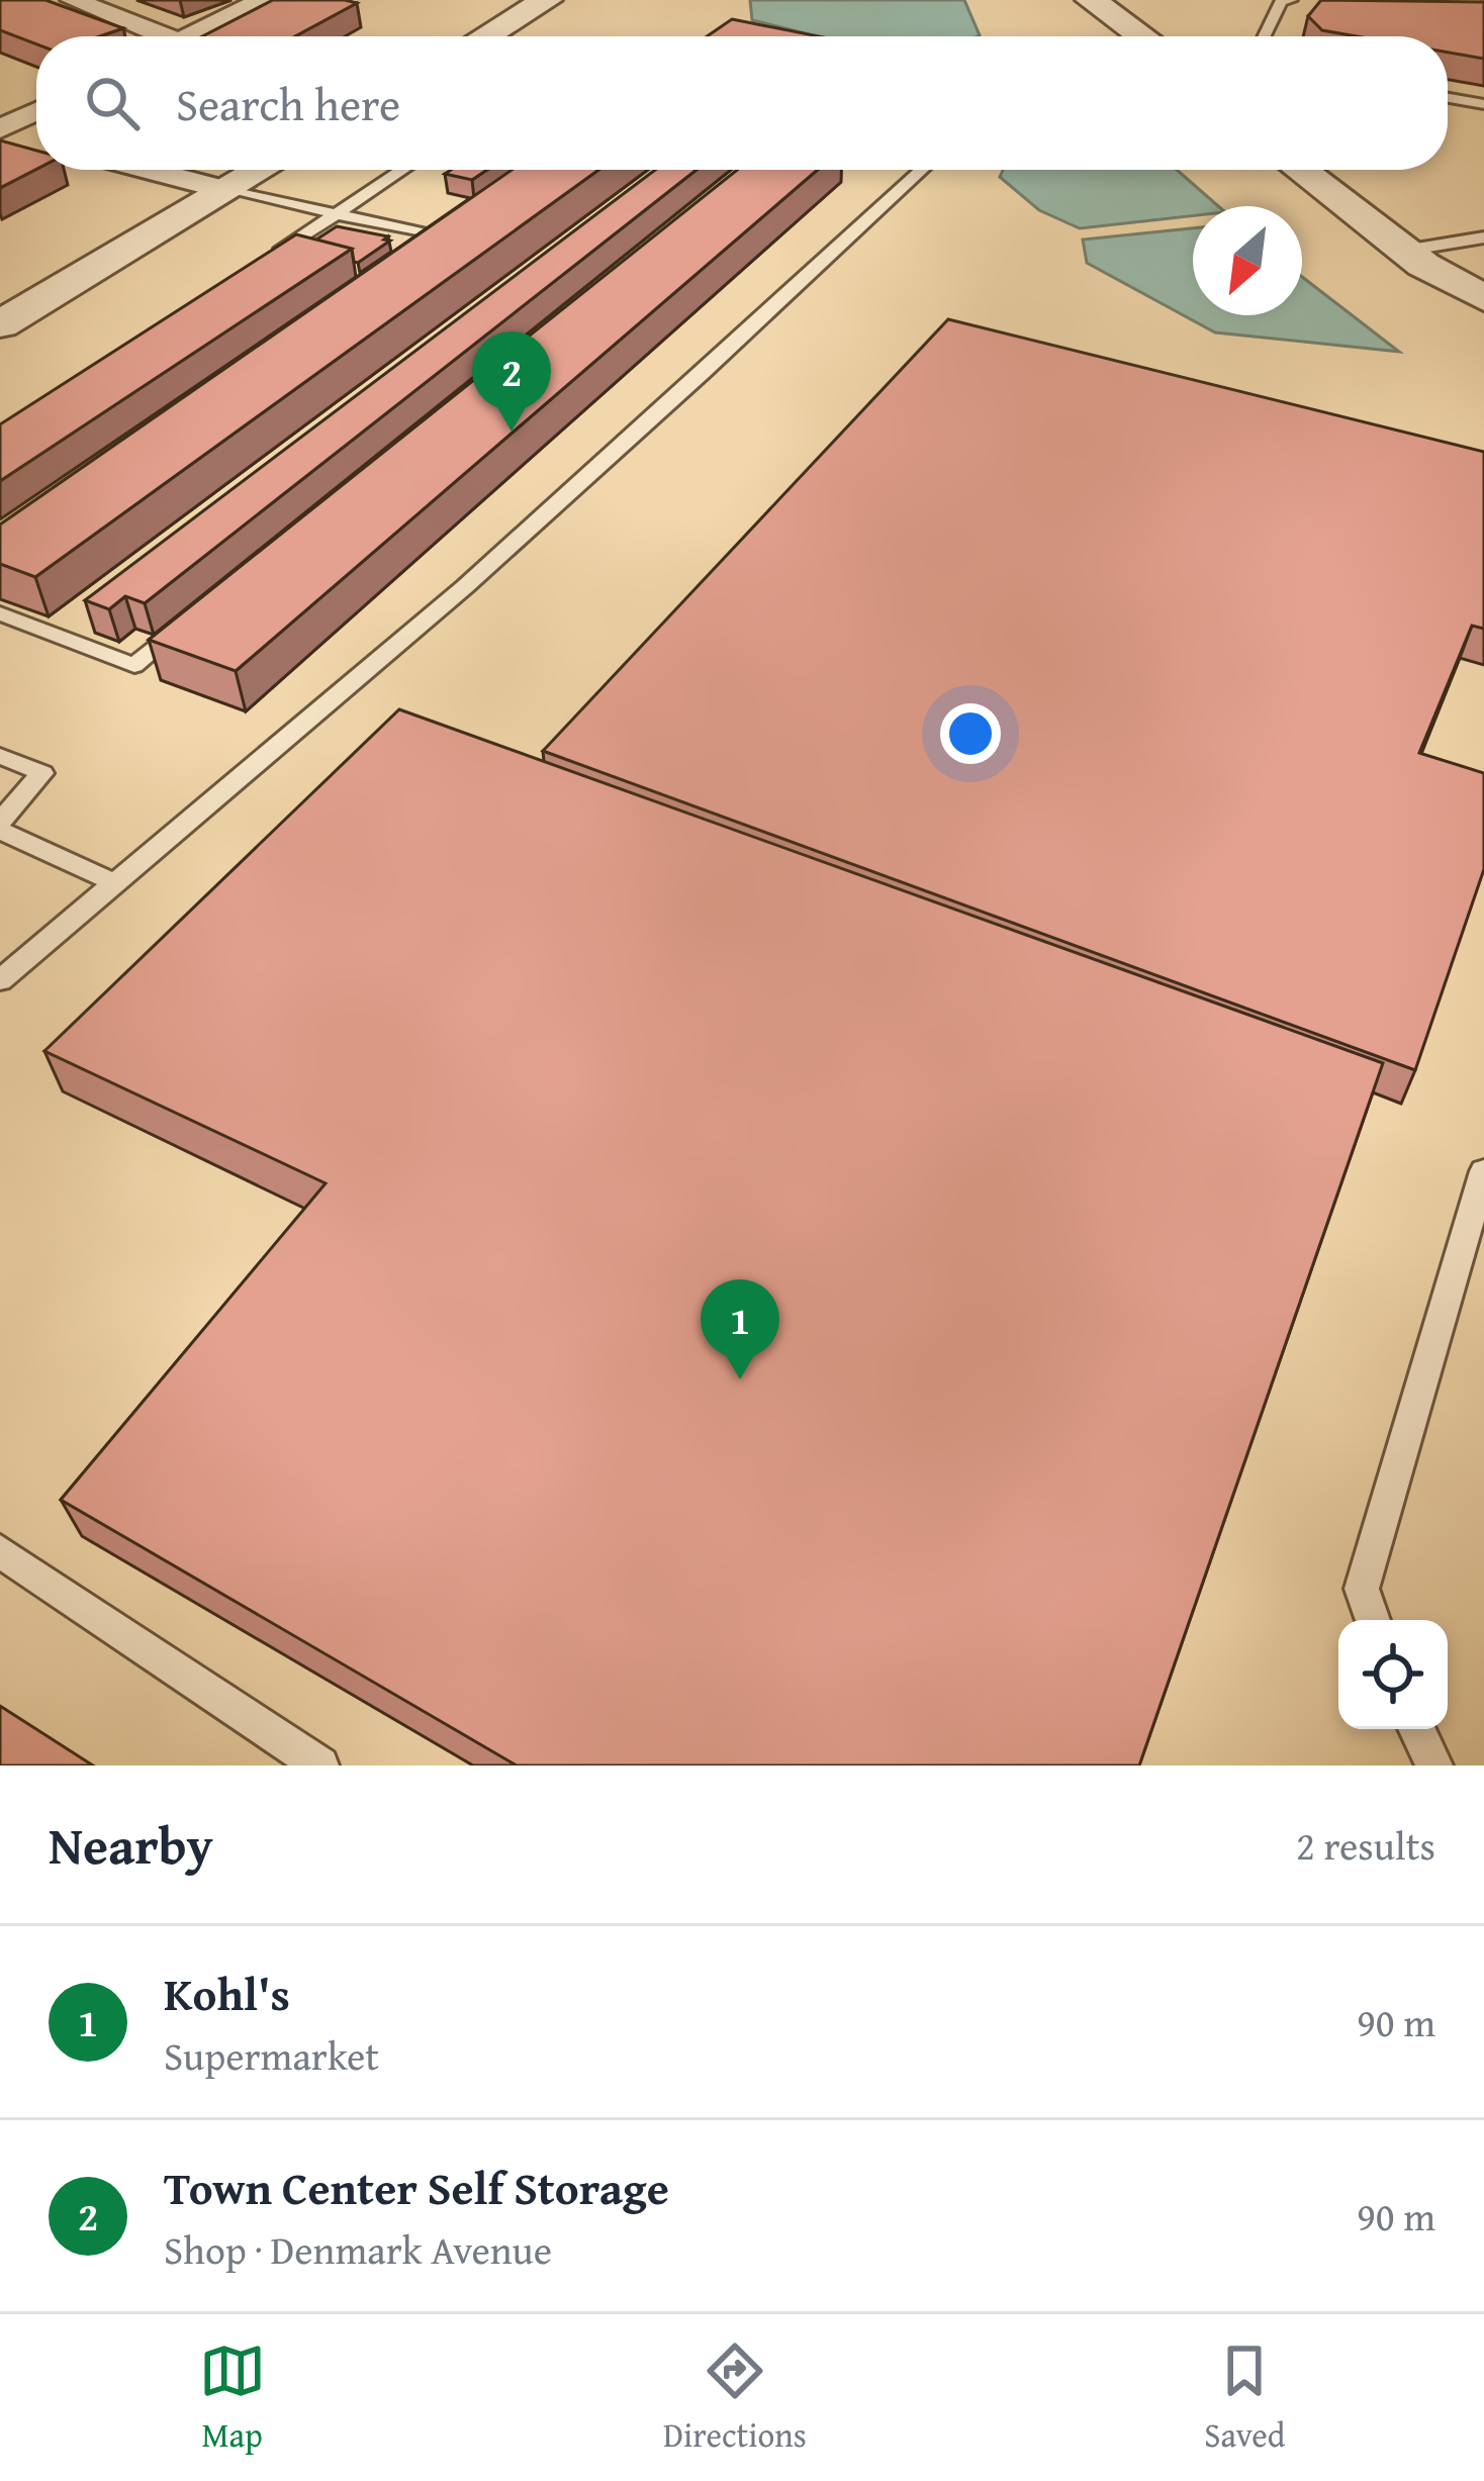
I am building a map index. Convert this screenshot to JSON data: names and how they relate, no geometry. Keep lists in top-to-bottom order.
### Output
{
  "north": "bottom left",
  "page": {
    "search": "Search here",
    "pins": ["2", "1"],
    "heading": ["Nearby", "2 results"],
    "list": [
      {
        "mark": "1",
        "name": "Kohl's",
        "note": "Supermarket",
        "value": "90 m"
      },
      {
        "mark": "2",
        "name": "Town Center Self Storage",
        "note": "Shop · Denmark Avenue",
        "value": "90 m"
      }
    ],
    "nav": ["Map", "Directions", "Saved"]
  }
}
